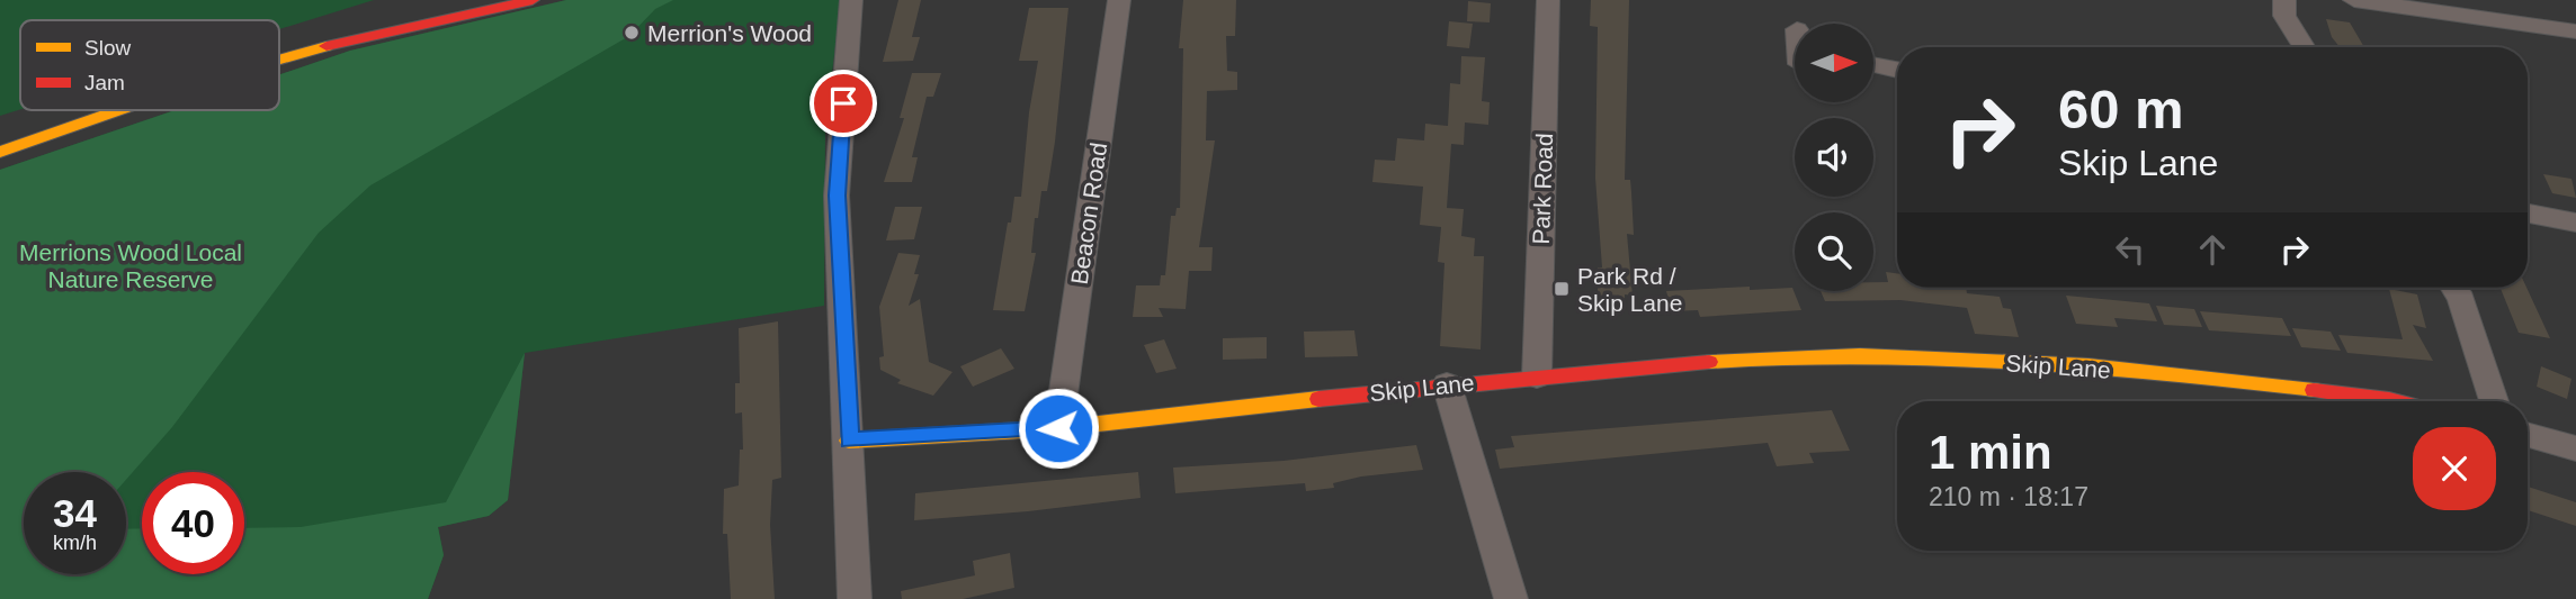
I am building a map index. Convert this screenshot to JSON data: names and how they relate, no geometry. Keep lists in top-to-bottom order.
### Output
{
  "streets": {
    "main road": ["Skip Lane"],
    "street": ["Park Road", "Beacon Road"]
  },
  "crossings": [
    ["Park Road", "Skip Lane"],
    ["Beacon Road", "Skip Lane"]
  ],
  "parks": ["Merrions Wood Local Nature Reserve"],
  "places": {
    "other": ["Merrion's Wood"],
    "transit": ["Park Rd / Skip Lane"]
  },
  "legend": ["Slow", "Jam"],
  "north": "right",
  "page": {
    "turn": ["60 m", "Skip Lane"],
    "heading": ["1 min", "210 m · 18:17"],
    "speed": "34 km/h",
    "limit": "40"
  }
}
